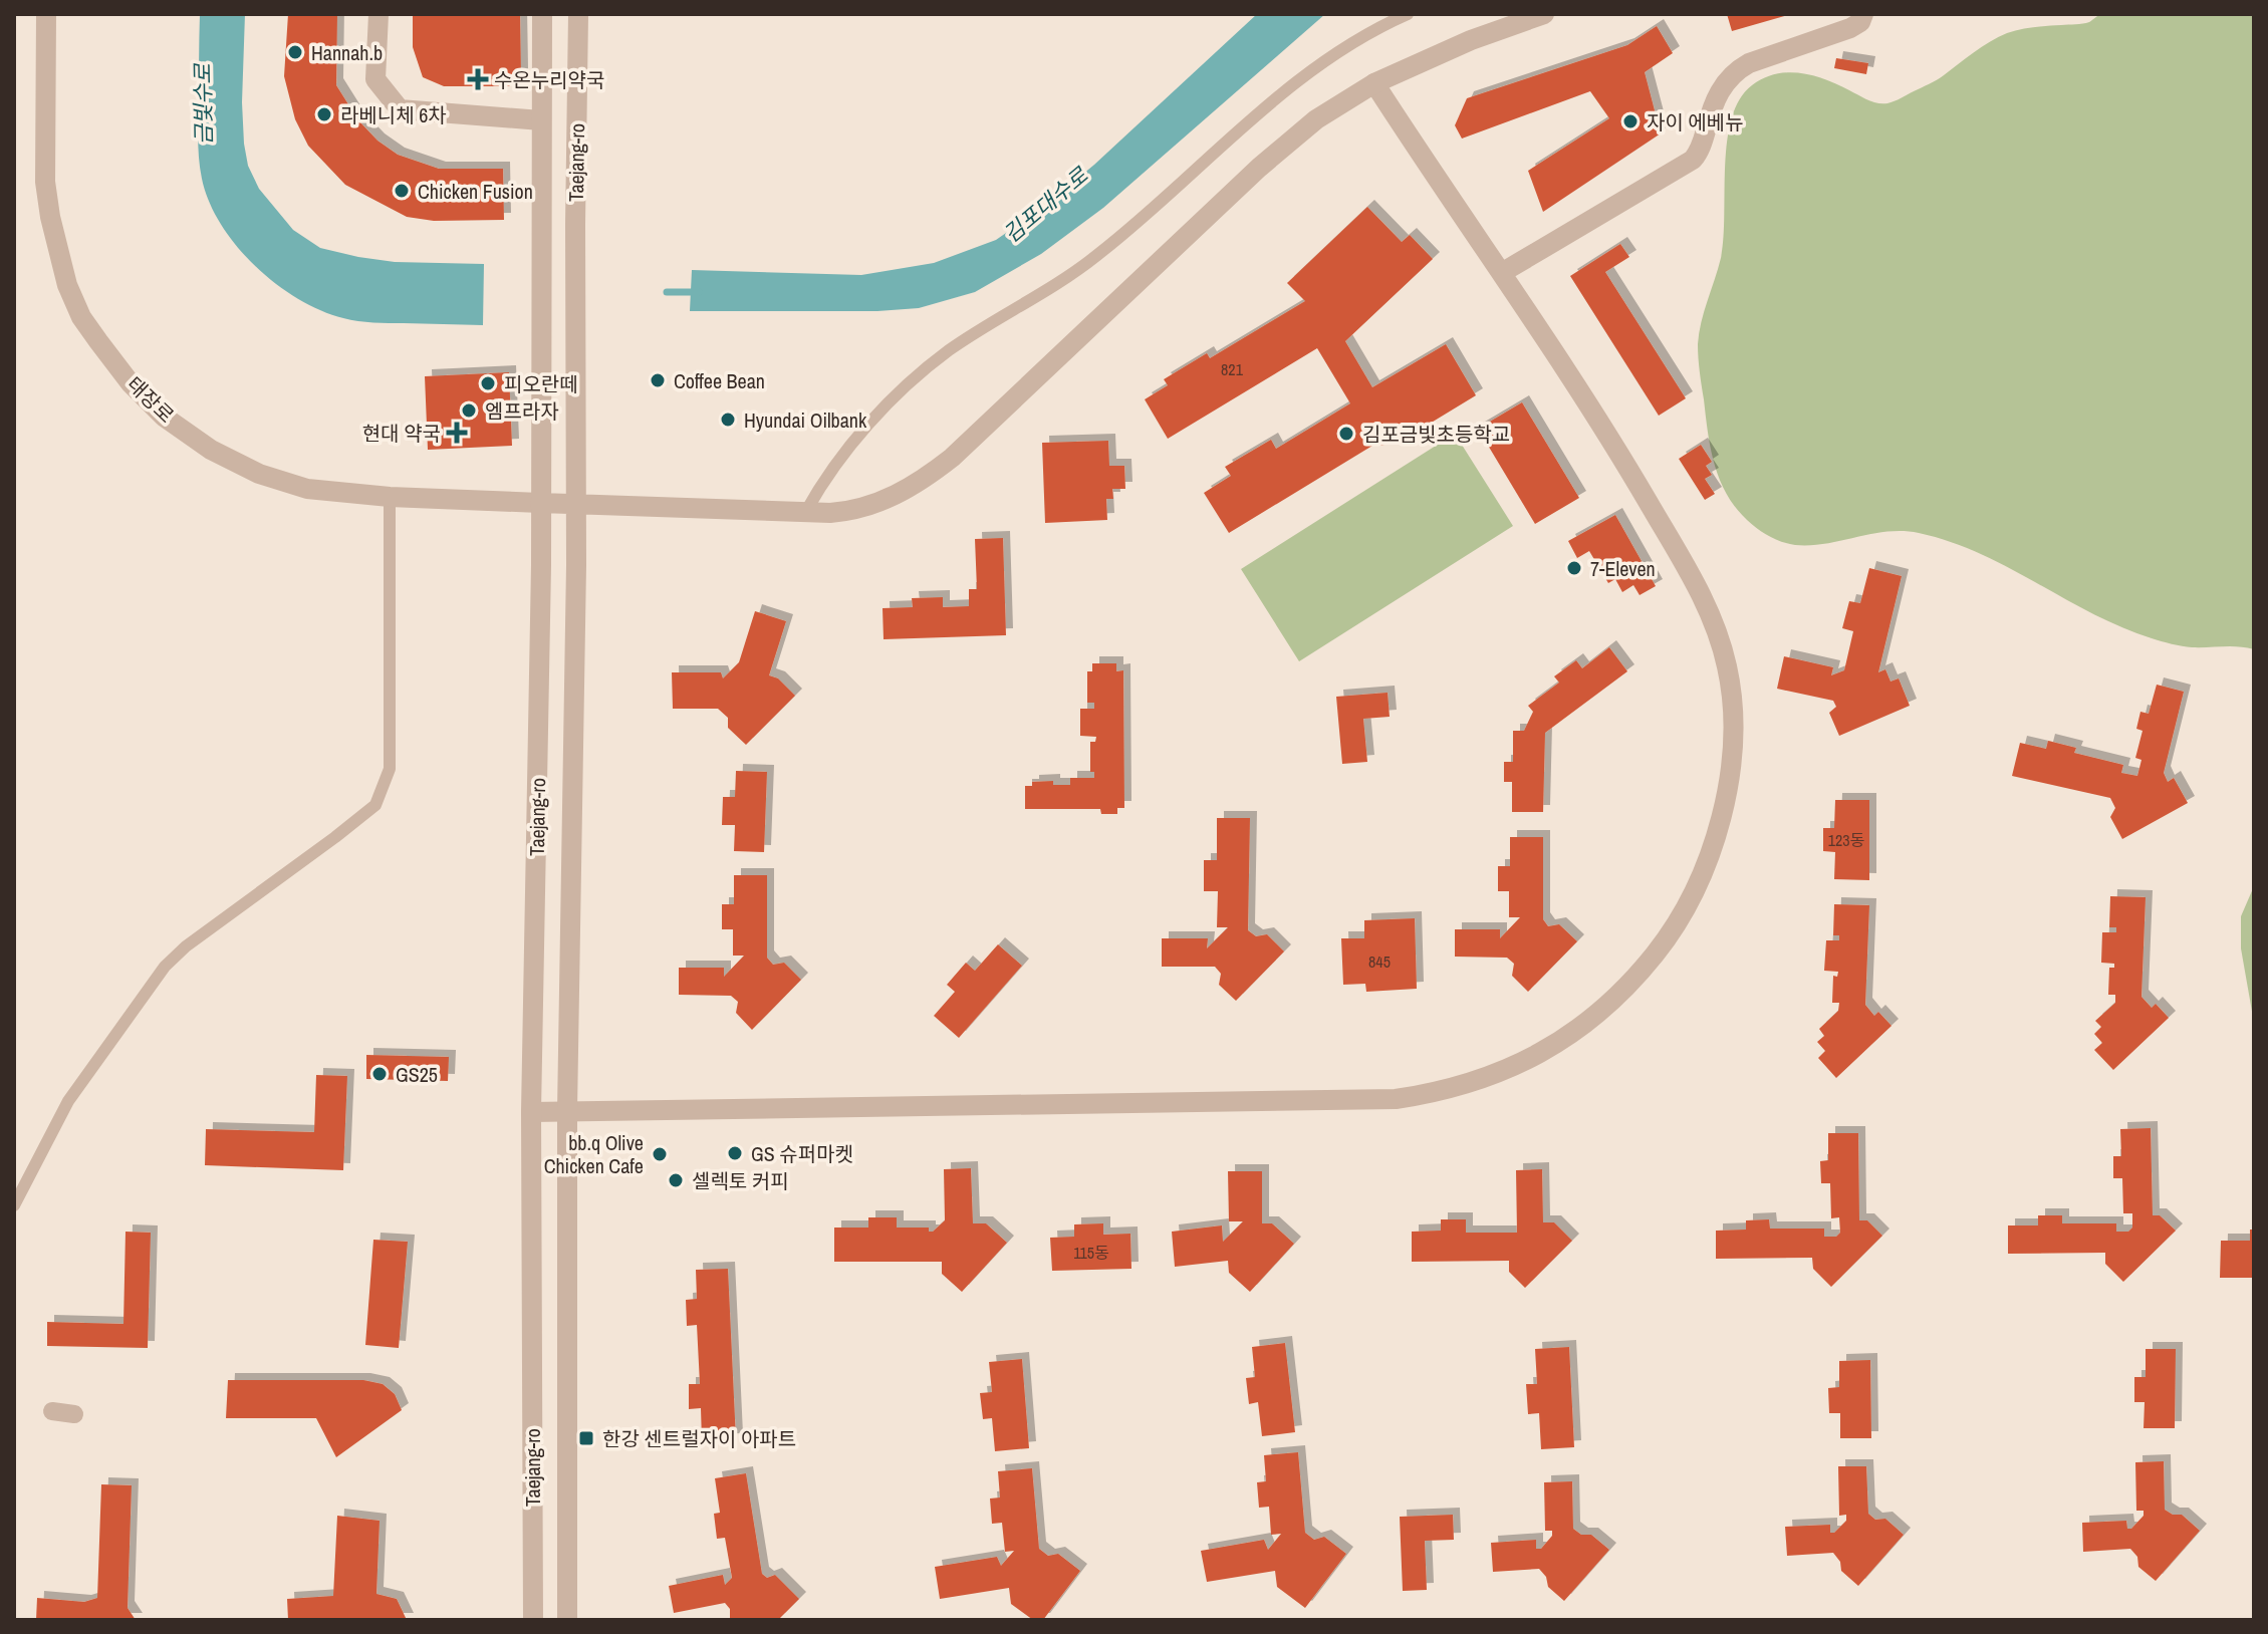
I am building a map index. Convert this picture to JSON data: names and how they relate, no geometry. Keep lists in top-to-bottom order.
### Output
{
  "streets": {
    "street": ["Taejang-ro", "태장로"]
  },
  "crossings": [
    ["Taejang-ro", "태장로"]
  ],
  "water": ["금빛수로", "김포대수로"],
  "places": {
    "other": [
      "Hannah.b",
      "라베니체 6차",
      "자이 에베뉴",
      "Chicken Fusion",
      "Coffee Bean",
      "피오란떼",
      "엠프라자",
      "Hyundai Oilbank",
      "김포금빛초등학교",
      "7-Eleven",
      "GS25",
      "GS 슈퍼마켓",
      "bb.q Olive Chicken Cafe",
      "셀렉토 커피"
    ],
    "health": ["수온누리약국", "현대 약국"],
    "transit": ["한강 센트럴자이 아파트"]
  },
  "house_numbers": [
    "821",
    "123동",
    "845",
    "115동"
  ]
}
